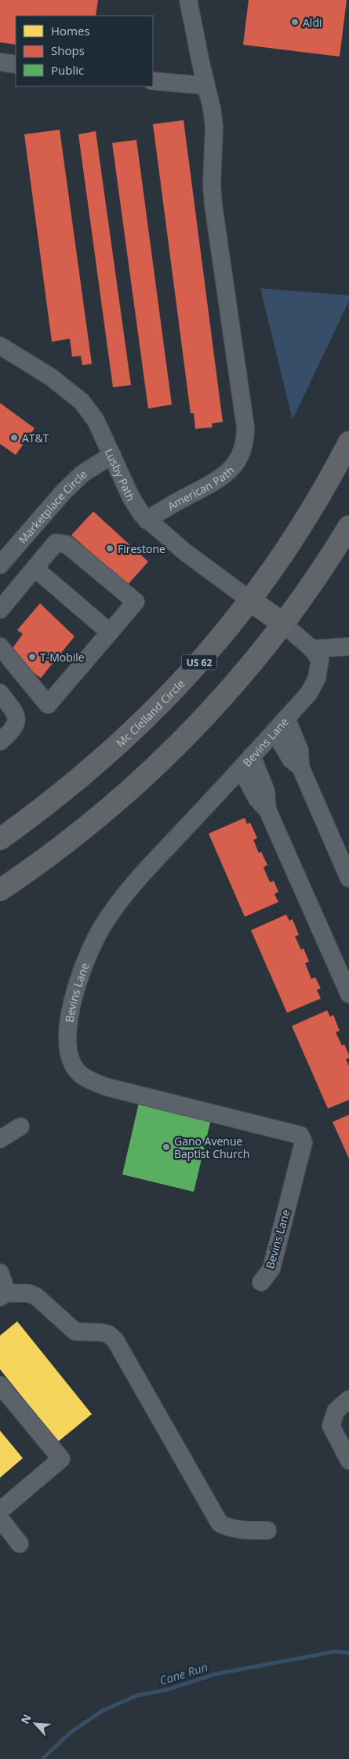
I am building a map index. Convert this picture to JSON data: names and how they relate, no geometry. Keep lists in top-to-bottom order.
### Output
{
  "streets": {
    "highway": ["US 62", "Mc Clelland Circle"],
    "street": [
      "Lusby Path",
      "American Path",
      "Marketplace Circle",
      "Bevins Lane"
    ]
  },
  "crossings": [
    ["Lusby Path", "American Path"],
    ["Lusby Path", "Marketplace Circle"],
    ["Lusby Path", "Mc Clelland Circle"]
  ],
  "water": ["Cane Run"],
  "places": [
    "Aldi",
    "AT&T",
    "Firestone",
    "T-Mobile",
    "Gano Avenue Baptist Church"
  ],
  "legend": ["Homes", "Shops", "Public"],
  "north": "top left"
}
